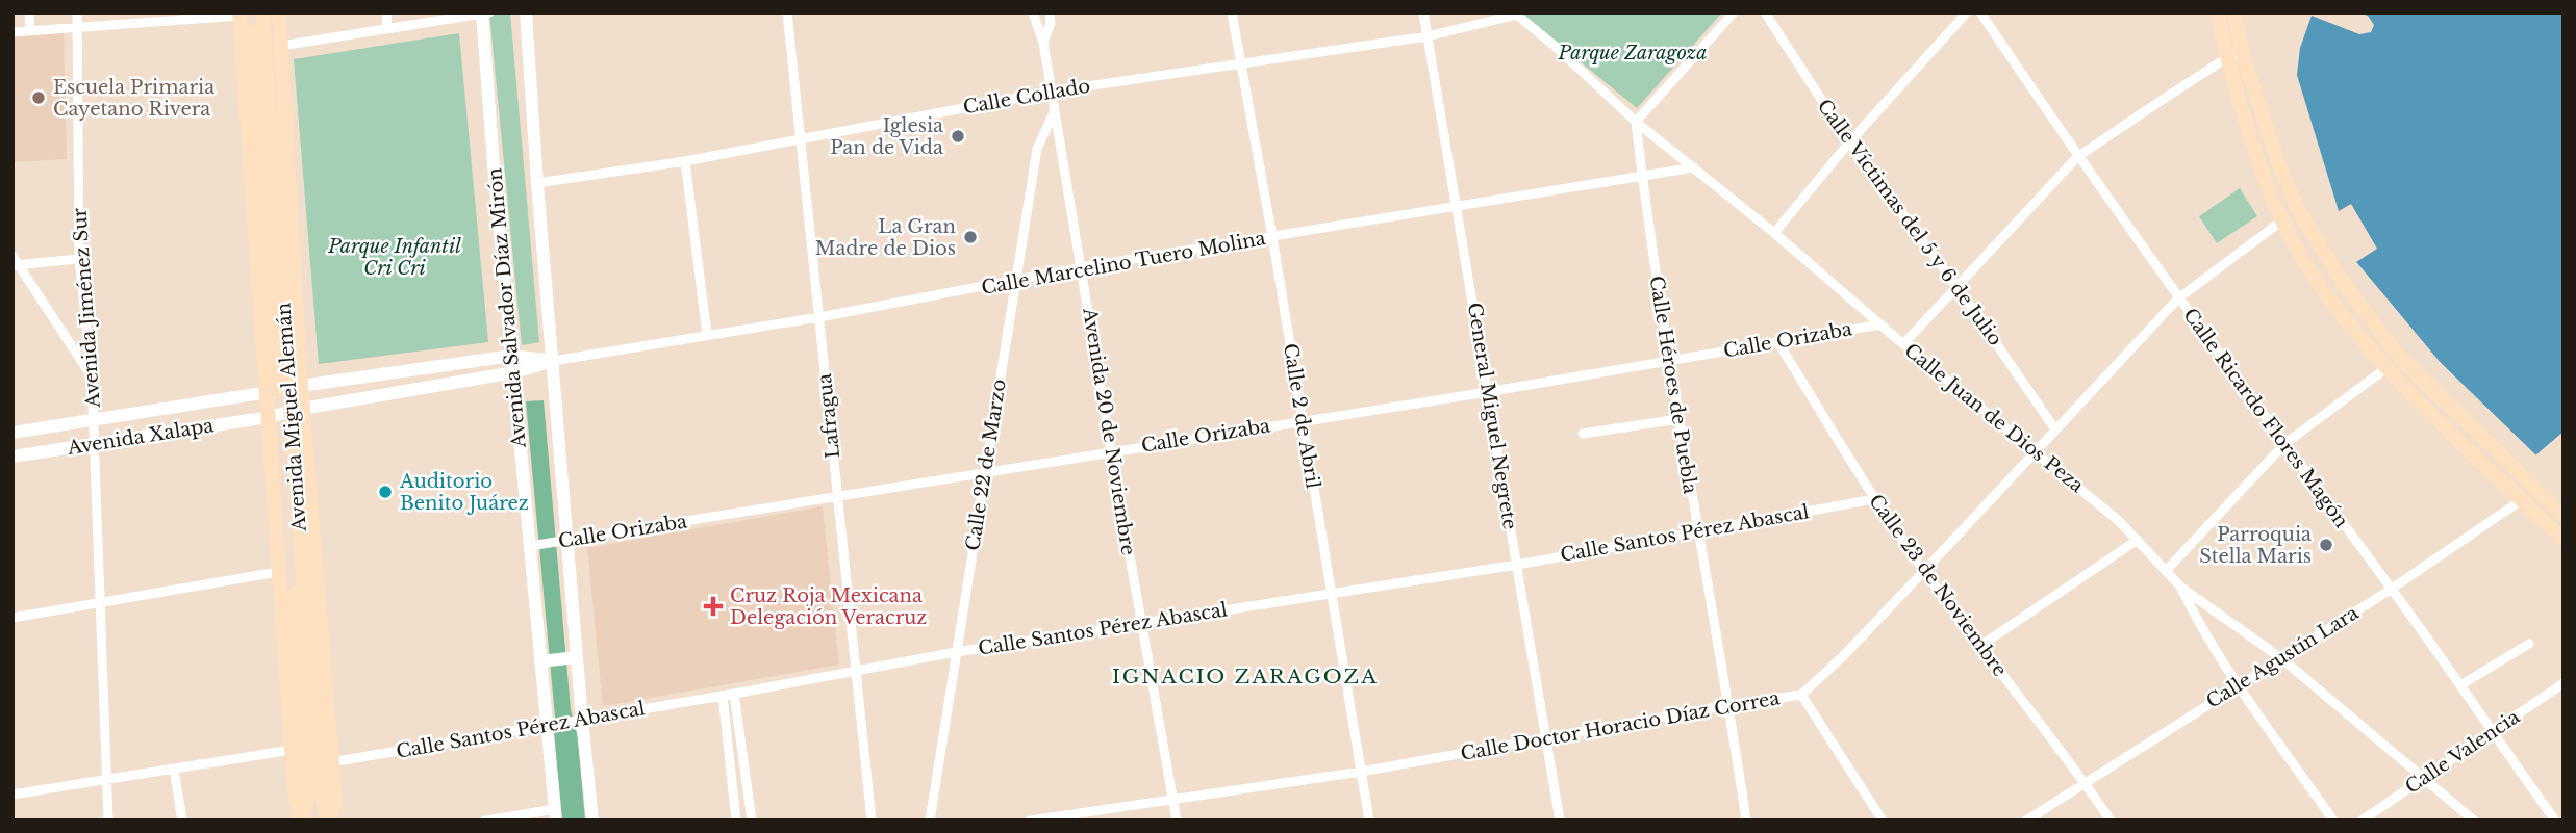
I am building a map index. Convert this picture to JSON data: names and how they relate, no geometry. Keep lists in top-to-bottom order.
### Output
{
  "streets": {
    "main road": [
      "Calle Marcelino Tuero Molina",
      "Avenida Salvador Díaz Mirón",
      "Avenida Miguel Alemán",
      "Avenida Xalapa"
    ],
    "street": [
      "Calle Collado",
      "Calle Víctimas del 5 y 6 de Julio",
      "Avenida Jiménez Sur",
      "Calle Orizaba",
      "Calle Héroes de Puebla",
      "Lafragua",
      "Calle 2 de Abril",
      "General Miguel Negrete",
      "Calle Juan de Dios Peza",
      "Calle Ricardo Flores Magón",
      "Avenida 20 de Noviembre",
      "Calle 22 de Marzo",
      "Calle Santos Pérez Abascal",
      "Calle 23 de Noviembre",
      "Calle Agustín Lara",
      "Calle Doctor Horacio Díaz Correa",
      "Calle Valencia"
    ]
  },
  "crossings": [
    ["Calle Collado", "Lafragua"],
    ["Calle Collado", "Calle 2 de Abril"],
    ["Calle Collado", "General Miguel Negrete"],
    ["Calle Collado", "Calle Juan de Dios Peza"],
    ["Calle Collado", "Avenida 20 de Noviembre"],
    ["Calle Víctimas del 5 y 6 de Julio", "Calle Doctor Horacio Díaz Correa"],
    ["Calle Marcelino Tuero Molina", "Avenida Salvador Díaz Mirón"],
    ["Calle Marcelino Tuero Molina", "Calle Héroes de Puebla"],
    ["Calle Marcelino Tuero Molina", "Lafragua"],
    ["Calle Marcelino Tuero Molina", "Calle 2 de Abril"],
    ["Calle Marcelino Tuero Molina", "General Miguel Negrete"],
    ["Calle Marcelino Tuero Molina", "Calle Juan de Dios Peza"],
    ["Calle Marcelino Tuero Molina", "Avenida 20 de Noviembre"],
    ["Calle Marcelino Tuero Molina", "Avenida Xalapa"],
    ["Calle Marcelino Tuero Molina", "Calle 22 de Marzo"],
    ["Avenida Jiménez Sur", "Avenida Xalapa"],
    ["Avenida Salvador Díaz Mirón", "Calle Orizaba"],
    ["Avenida Salvador Díaz Mirón", "Calle Santos Pérez Abascal"],
    ["Calle Orizaba", "Calle Héroes de Puebla"],
    ["Calle Orizaba", "Lafragua"],
    ["Calle Orizaba", "Calle 2 de Abril"],
    ["Calle Orizaba", "General Miguel Negrete"],
    ["Calle Orizaba", "Calle Juan de Dios Peza"],
    ["Calle Orizaba", "Avenida 20 de Noviembre"],
    ["Calle Orizaba", "Calle 22 de Marzo"],
    ["Calle Orizaba", "Calle 23 de Noviembre"],
    ["Calle Héroes de Puebla", "Calle Juan de Dios Peza"],
    ["Calle Héroes de Puebla", "Calle Santos Pérez Abascal"],
    ["Calle Héroes de Puebla", "Calle Doctor Horacio Díaz Correa"],
    ["Lafragua", "Calle Santos Pérez Abascal"],
    ["Calle 2 de Abril", "Calle Santos Pérez Abascal"],
    ["Calle 2 de Abril", "Calle Doctor Horacio Díaz Correa"],
    ["General Miguel Negrete", "Calle Santos Pérez Abascal"],
    ["General Miguel Negrete", "Calle Doctor Horacio Díaz Correa"],
    ["Calle Juan de Dios Peza", "Calle Agustín Lara"],
    ["Calle Juan de Dios Peza", "Calle Doctor Horacio Díaz Correa"],
    ["Calle Juan de Dios Peza", "Calle Valencia"],
    ["Calle Ricardo Flores Magón", "Calle Agustín Lara"],
    ["Calle Ricardo Flores Magón", "Calle Doctor Horacio Díaz Correa"],
    ["Calle Ricardo Flores Magón", "Calle Valencia"],
    ["Avenida 20 de Noviembre", "Calle 22 de Marzo"],
    ["Avenida 20 de Noviembre", "Calle Santos Pérez Abascal"],
    ["Avenida 20 de Noviembre", "Calle Doctor Horacio Díaz Correa"],
    ["Calle 22 de Marzo", "Calle Santos Pérez Abascal"],
    ["Calle Santos Pérez Abascal", "Calle 23 de Noviembre"],
    ["Calle 23 de Noviembre", "Calle Agustín Lara"],
    ["Calle 23 de Noviembre", "Calle Doctor Horacio Díaz Correa"]
  ],
  "districts": ["IGNACIO ZARAGOZA"],
  "parks": ["Parque Zaragoza", "Parque Infantil Cri Cri"],
  "places": {
    "other": [
      "Escuela Primaria Cayetano Rivera",
      "Iglesia Pan de Vida",
      "La Gran Madre de Dios",
      "Auditorio Benito Juárez",
      "Parroquia Stella Maris"
    ],
    "health": ["Cruz Roja Mexicana Delegación Veracruz"]
  }
}
